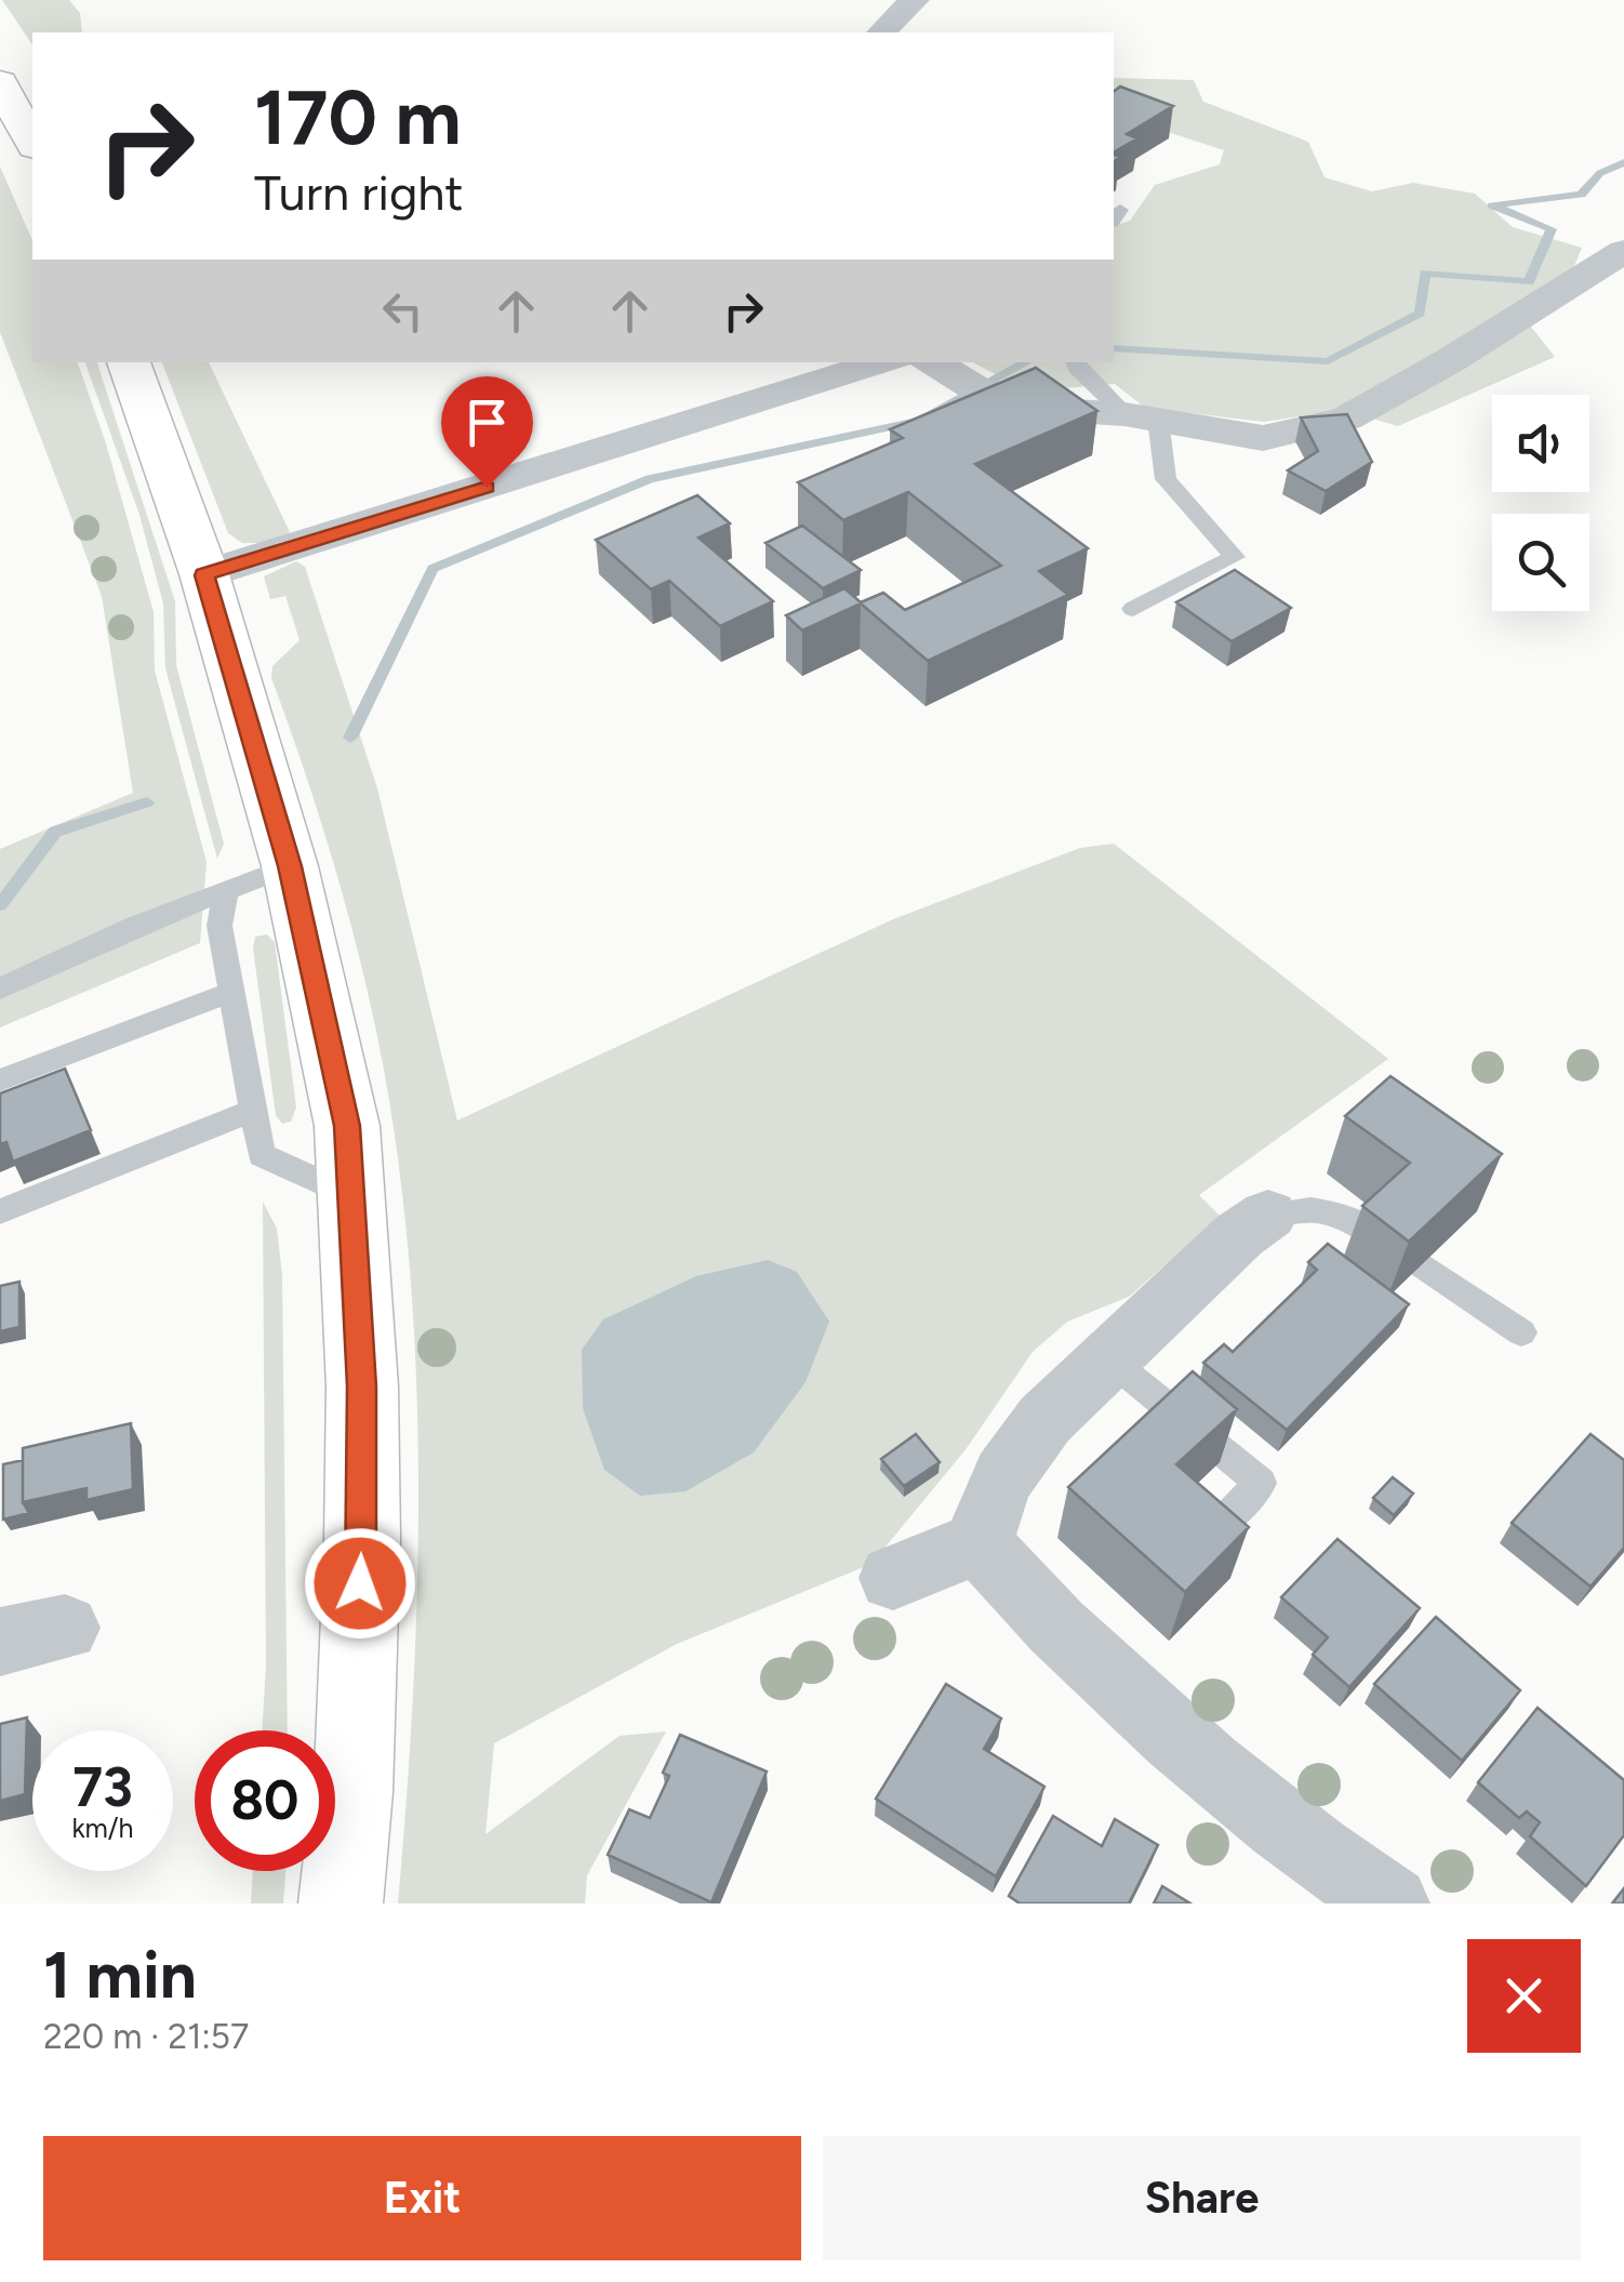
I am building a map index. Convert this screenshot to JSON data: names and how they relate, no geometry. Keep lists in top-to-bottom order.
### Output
{
  "page": {
    "turn": ["170 m", "Turn right"],
    "speed": "73 km/h",
    "limit": "80",
    "heading": ["1 min", "220 m · 21:57"],
    "buttons": ["Exit", "Share"]
  }
}
